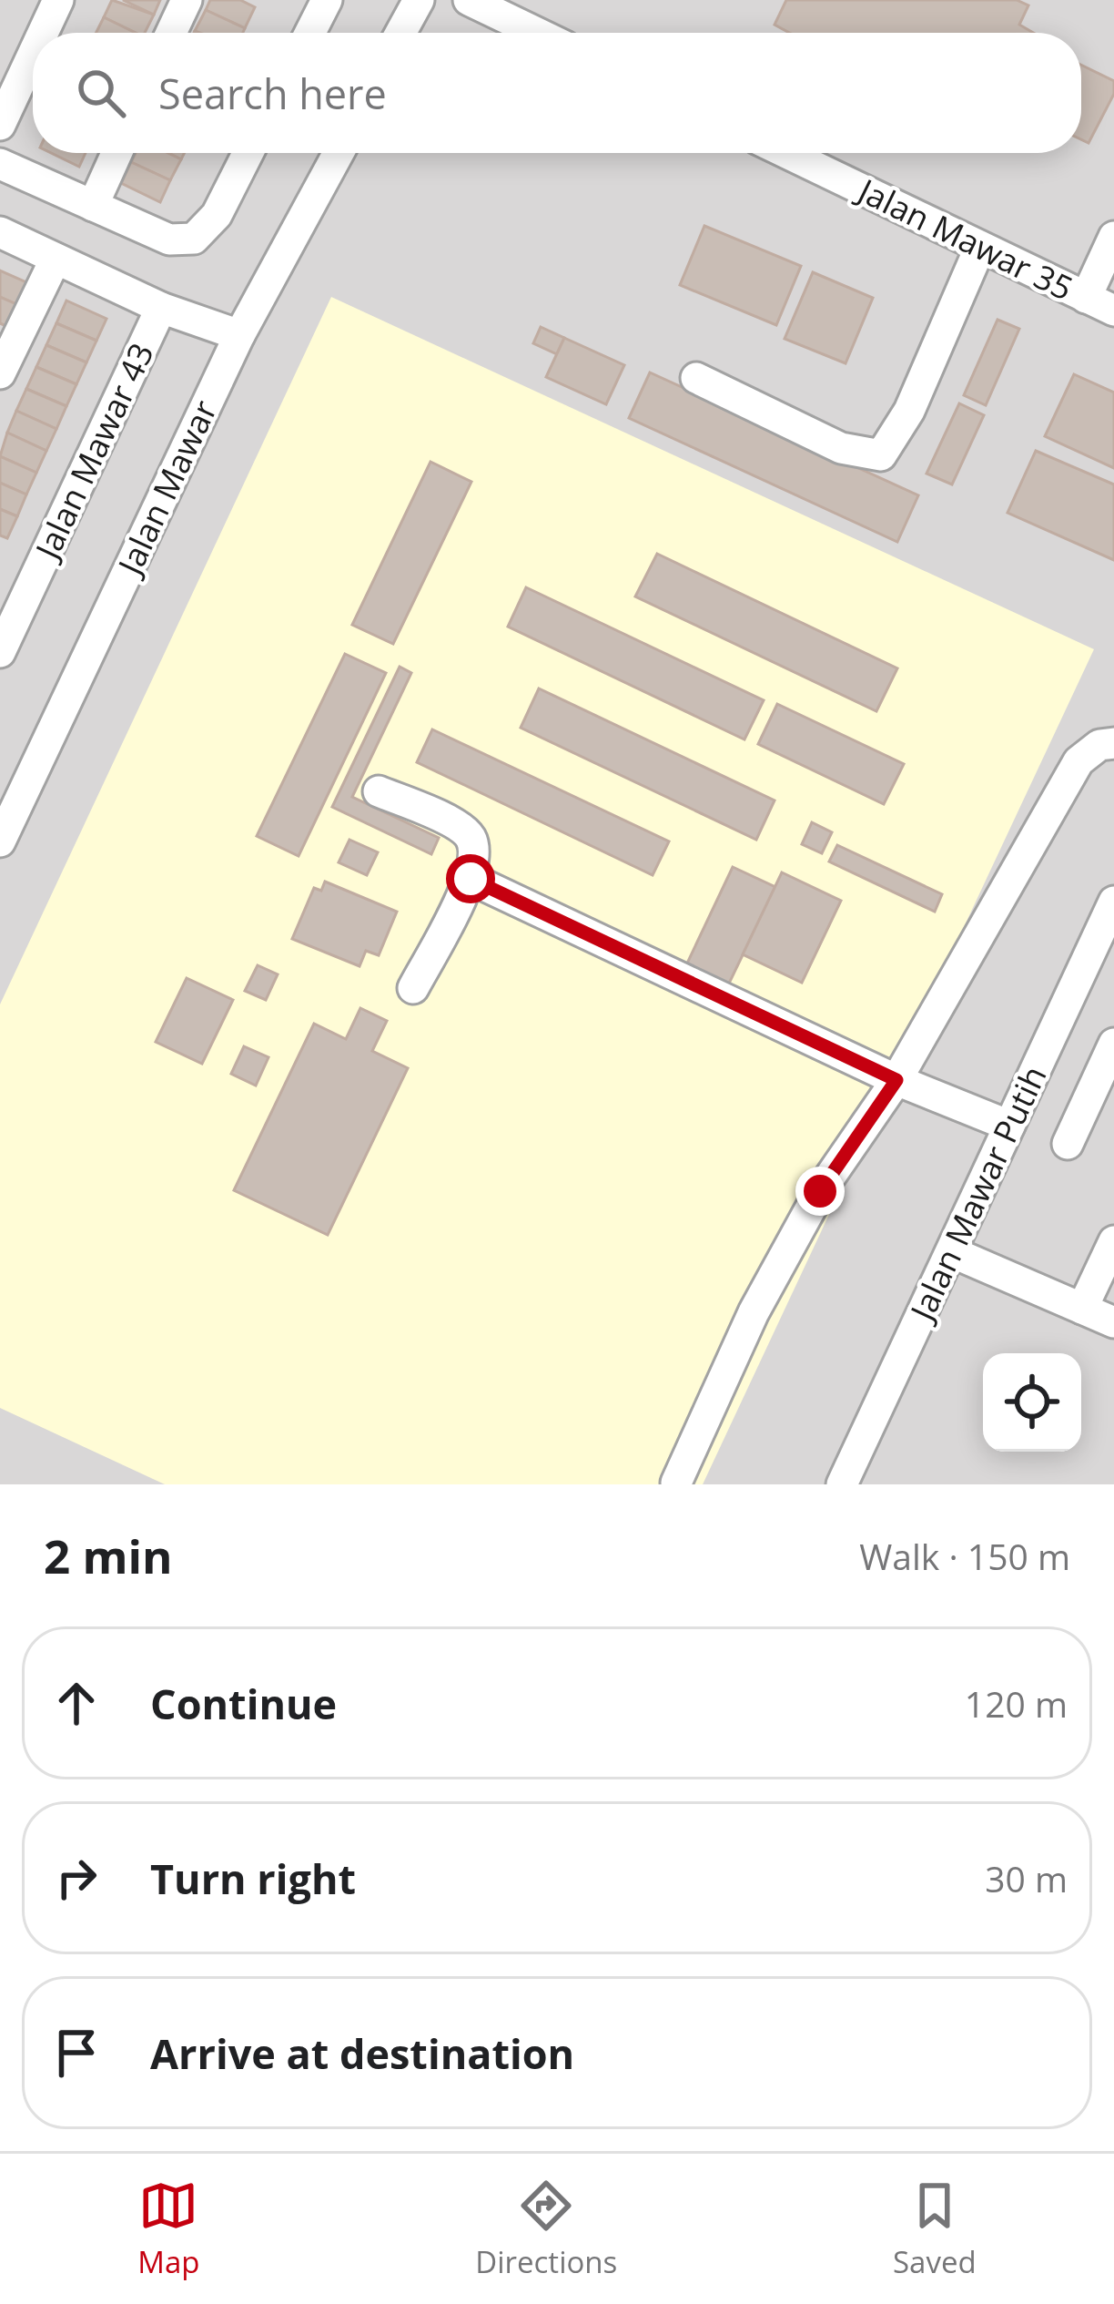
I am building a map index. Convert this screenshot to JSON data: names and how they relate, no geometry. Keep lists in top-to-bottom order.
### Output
{
  "streets": {
    "street": [
      "Jalan Mawar 35",
      "Jalan Mawar 43",
      "Jalan Mawar",
      "Jalan Mawar Putih"
    ]
  },
  "page": {
    "search": "Search here",
    "heading": ["2 min", "Walk · 150 m"],
    "list": [
      ["Continue", "120 m"],
      ["Turn right", "30 m"],
      "Arrive at destination"
    ],
    "nav": ["Map", "Directions", "Saved"]
  }
}
